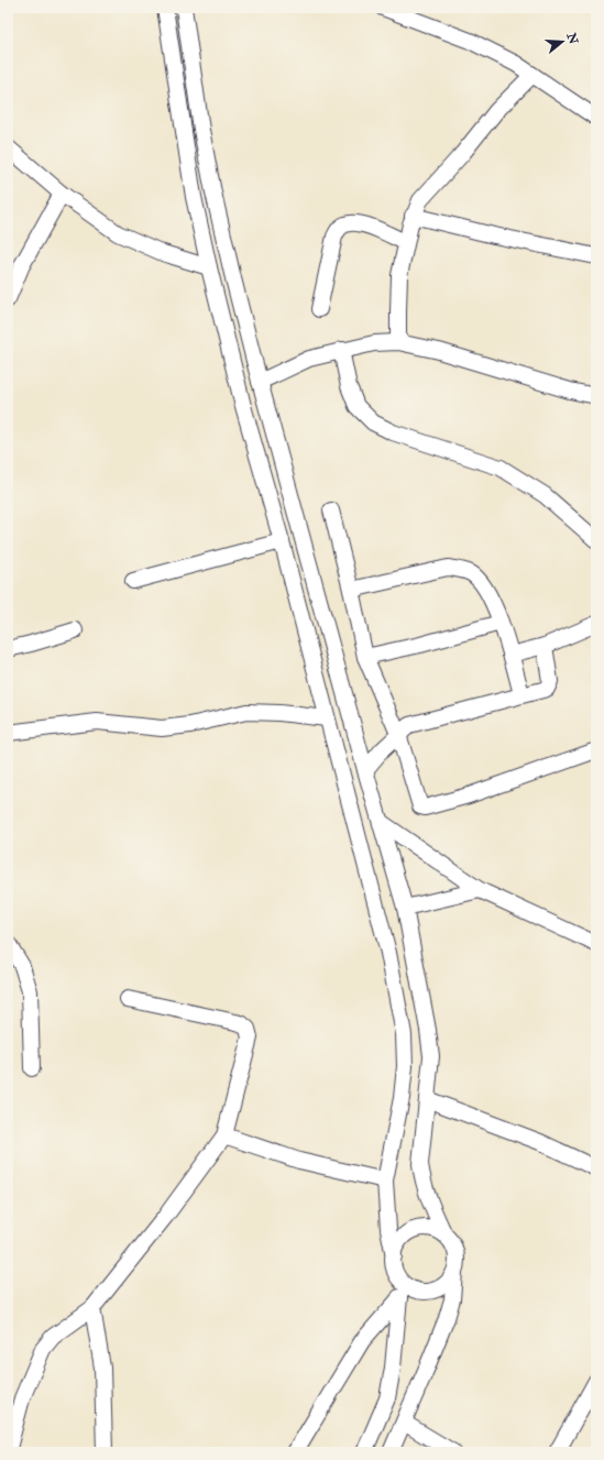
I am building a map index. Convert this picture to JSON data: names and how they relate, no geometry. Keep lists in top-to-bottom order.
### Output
{
  "north": "right"
}
